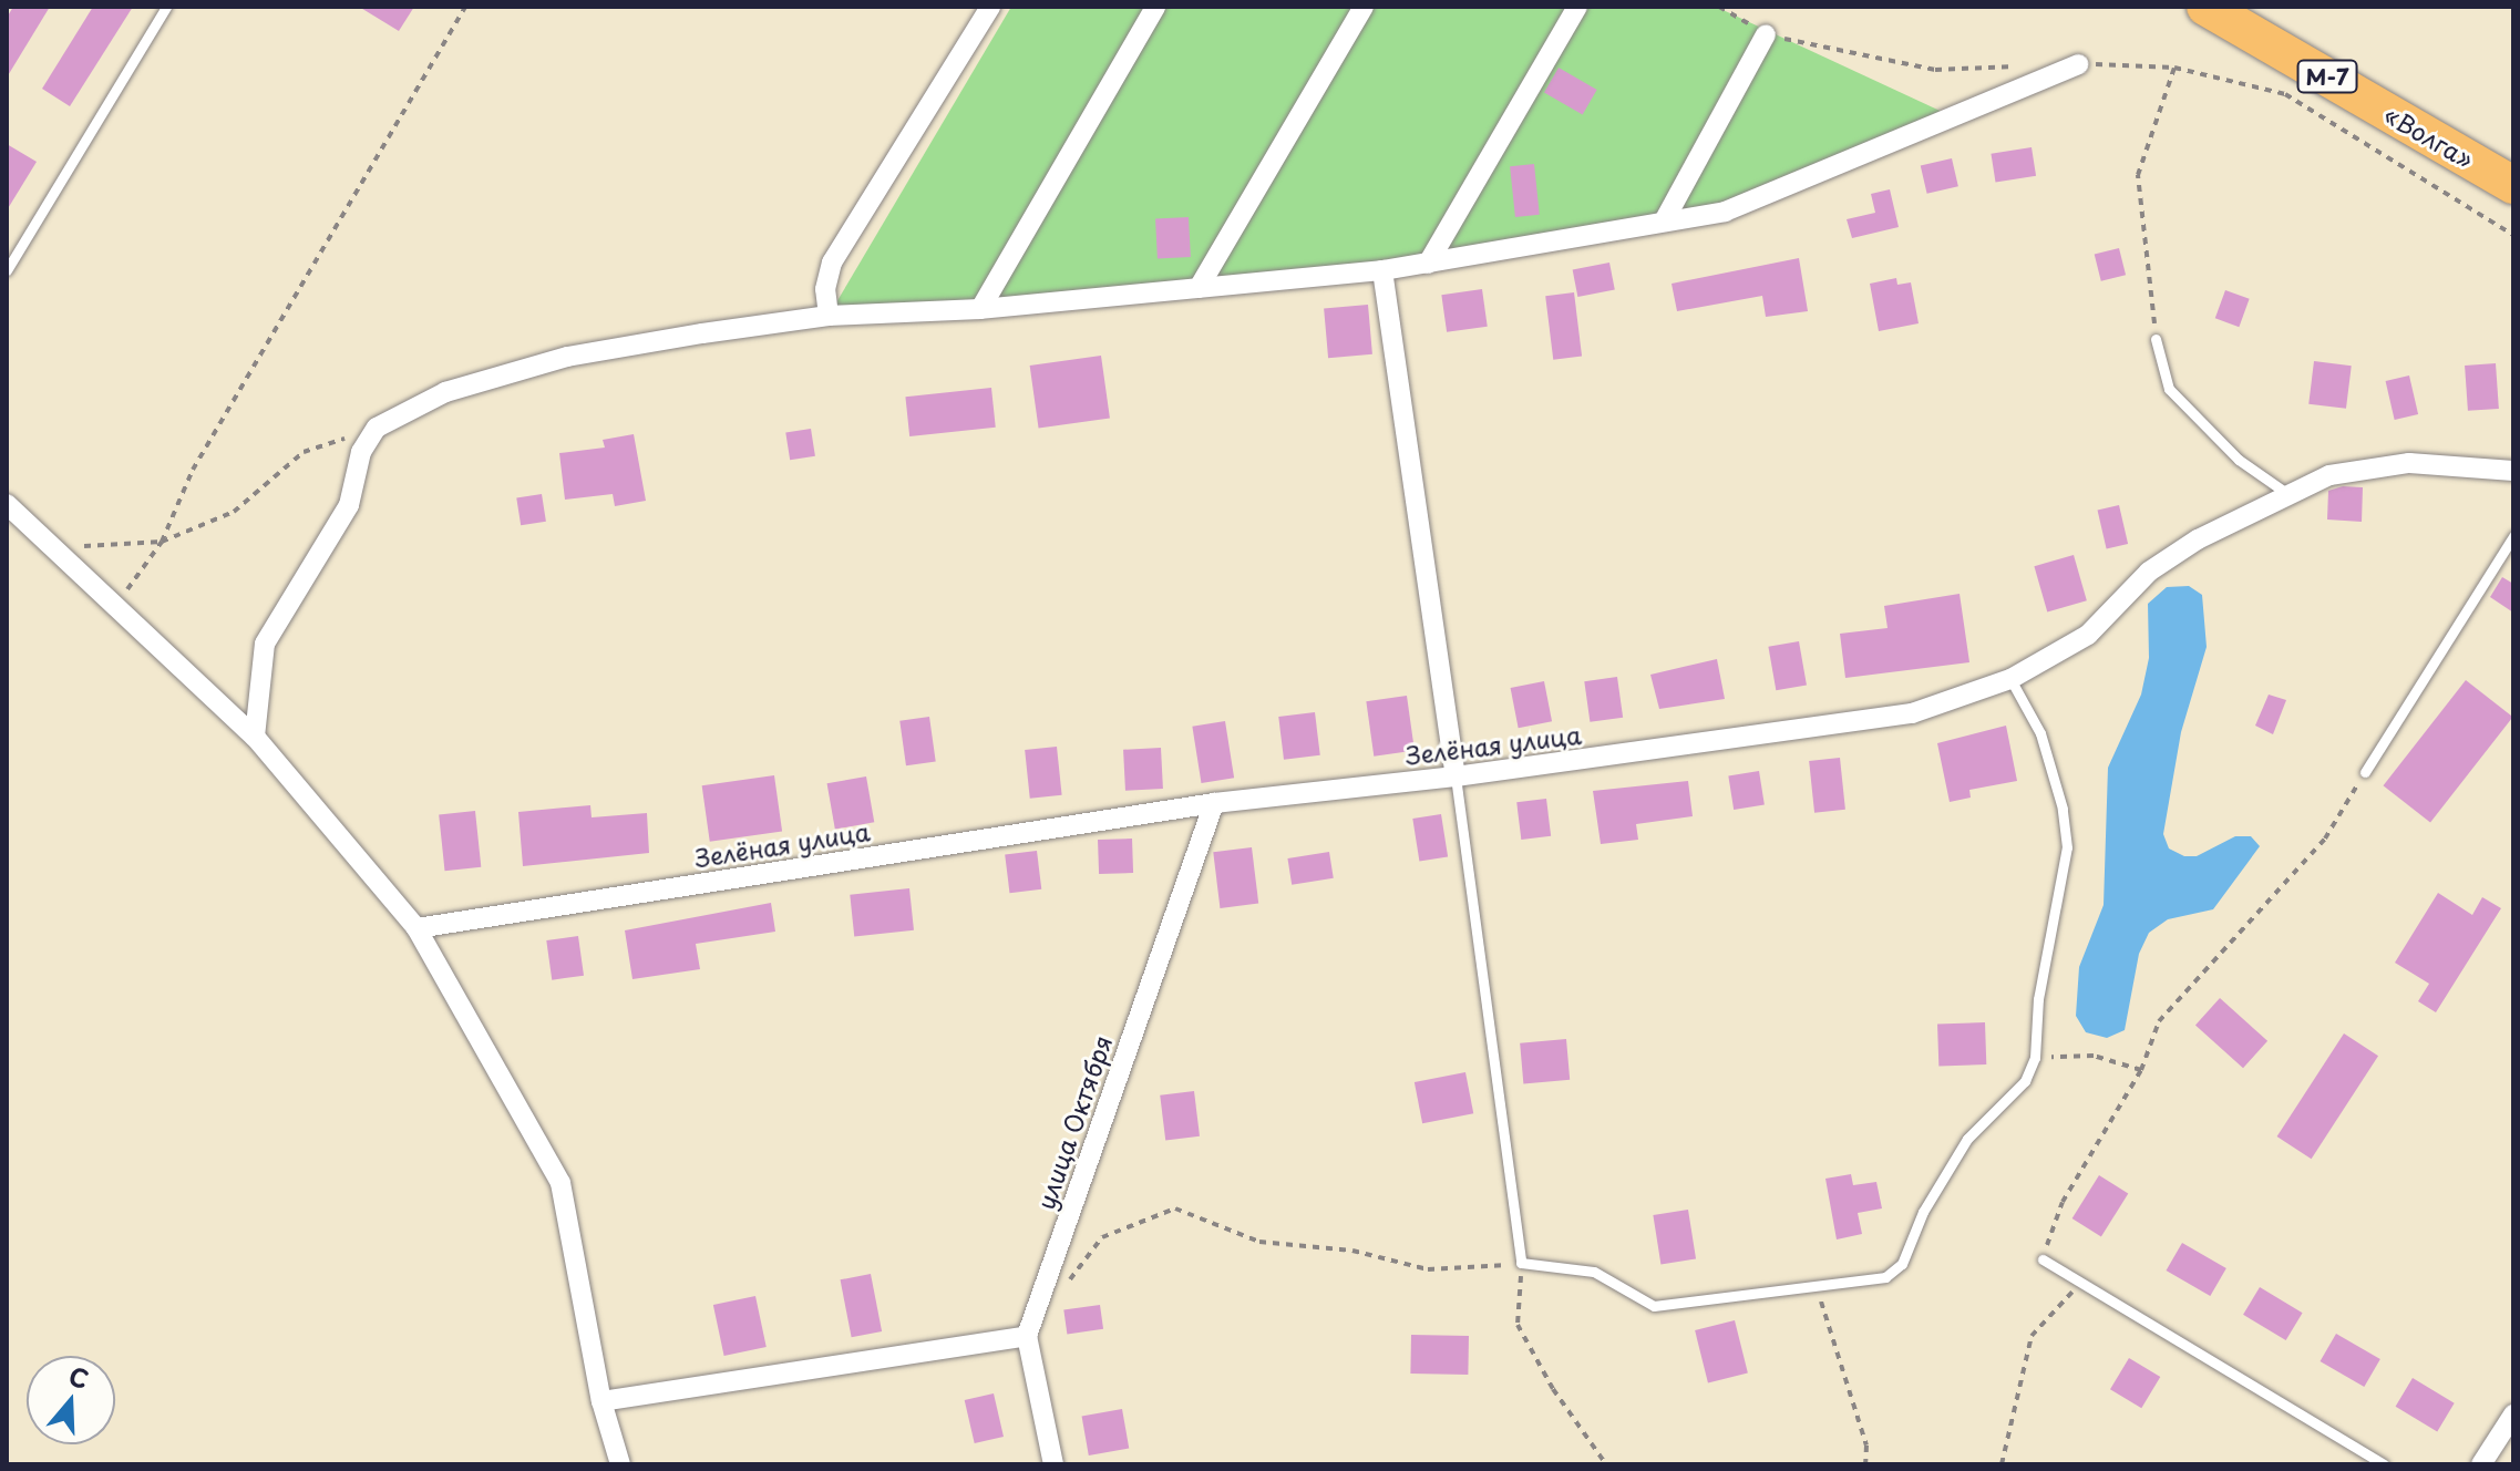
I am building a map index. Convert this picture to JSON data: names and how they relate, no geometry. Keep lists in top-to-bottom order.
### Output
{
  "streets": {
    "highway": ["М-7", "«Волга»"],
    "street": ["Зелёная улица", "улица Октября"]
  },
  "crossings": [
    ["Зелёная улица", "улица Октября"]
  ],
  "north": "top"
}
